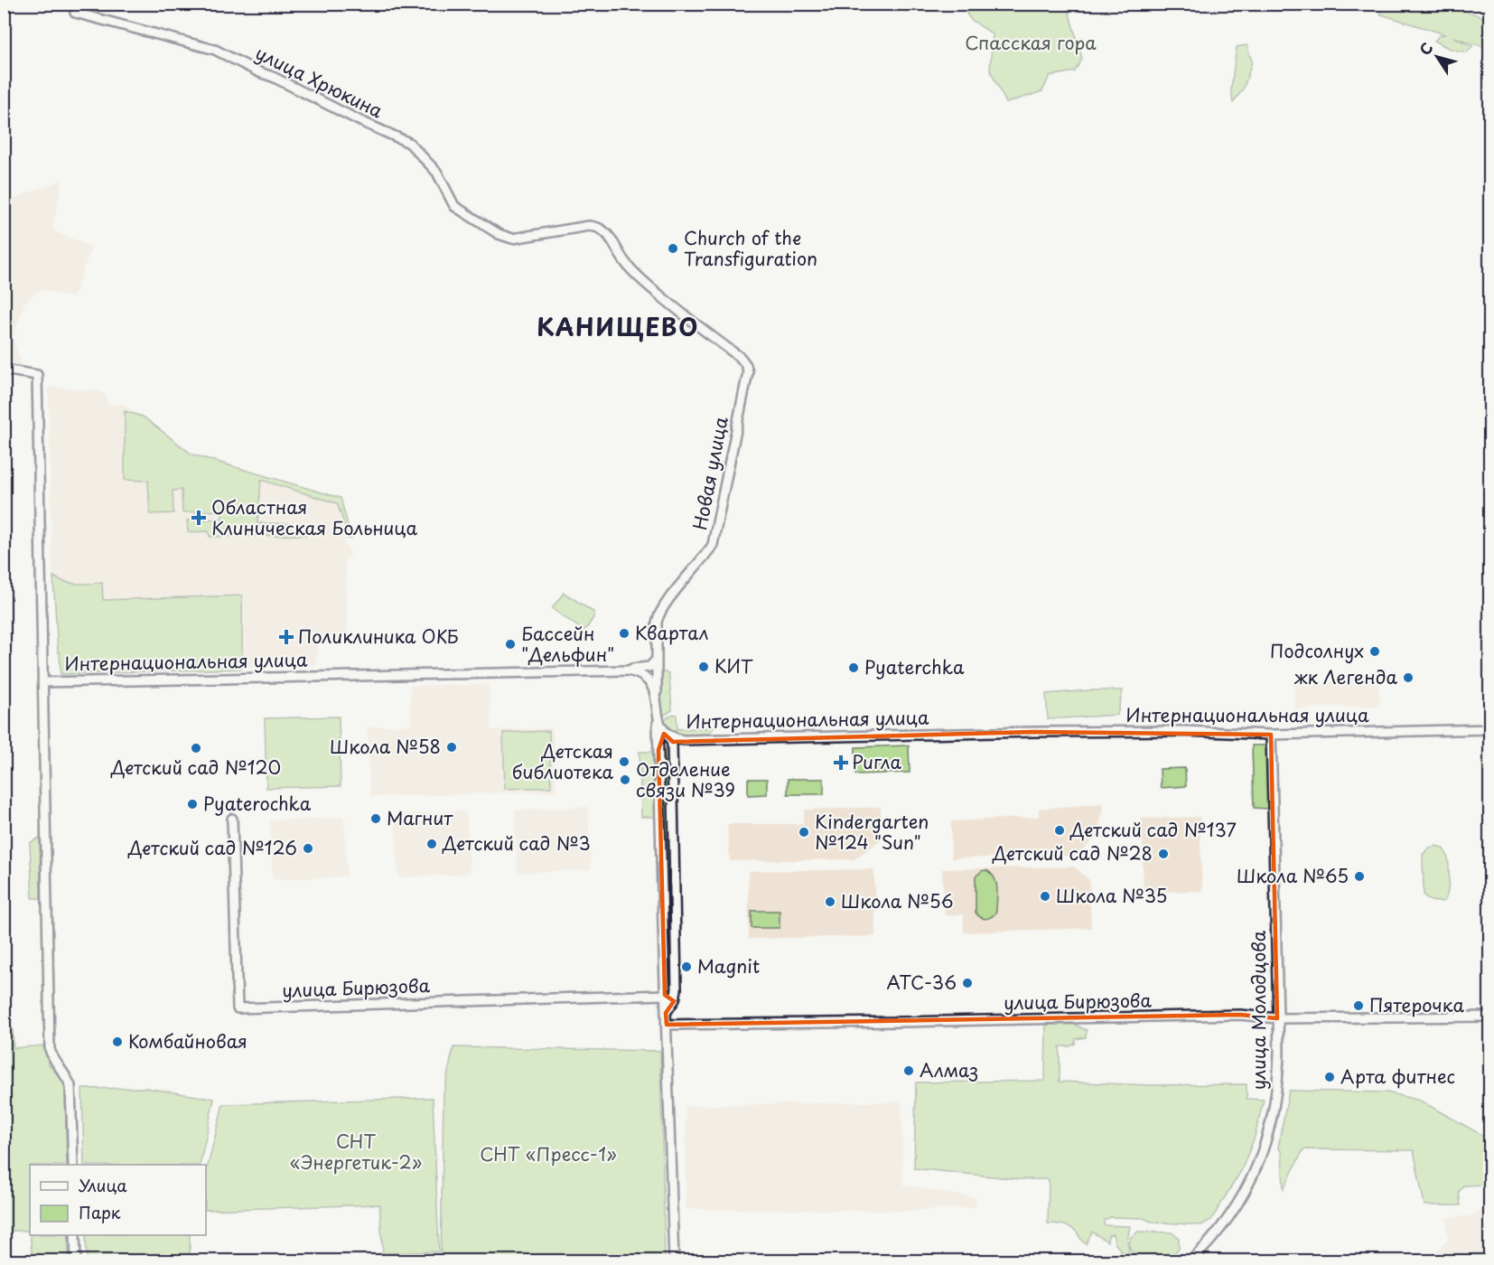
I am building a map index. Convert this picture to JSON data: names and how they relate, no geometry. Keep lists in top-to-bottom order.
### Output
{
  "streets": {
    "street": [
      "улица Хрюкина",
      "Новая улица",
      "Интернациональная улица",
      "улица Бирюзова",
      "улица Молодцова"
    ]
  },
  "crossings": [
    ["улица Хрюкина", "Новая улица"],
    ["Новая улица", "Интернациональная улица"],
    ["Интернациональная улица", "улица Молодцова"],
    ["улица Бирюзова", "улица Молодцова"]
  ],
  "districts": ["КАНИЩЕВО"],
  "parks": ["Спасская гора", "СНТ «Энергетик-2»", "СНТ «Пресс-1»"],
  "places": {
    "other": [
      "Church of the Transfiguration",
      "Квартал",
      "Бассейн \"Дельфин\"",
      "Подсолнух",
      "КИТ",
      "Pyaterchka",
      "жк Легенда",
      "Школа №58",
      "Детский сад №120",
      "Детская библиотека",
      "Отделение связи №39",
      "Pyaterochka",
      "Магнит",
      "Детский сад №137",
      "Kindergarten №124 \"Sun\"",
      "Детский сад №3",
      "Детский сад №126",
      "Детский сад №28",
      "Школа №65",
      "Школа №35",
      "Школа №56",
      "Magnit",
      "АТС-36",
      "Пятерочка",
      "Комбайновая",
      "Алмаз",
      "Арта фитнес"
    ],
    "health": ["Областная Клиническая Больница", "Поликлиника ОКБ", "Ригла"]
  },
  "legend": ["Улица", "Парк"],
  "north": "top left"
}
